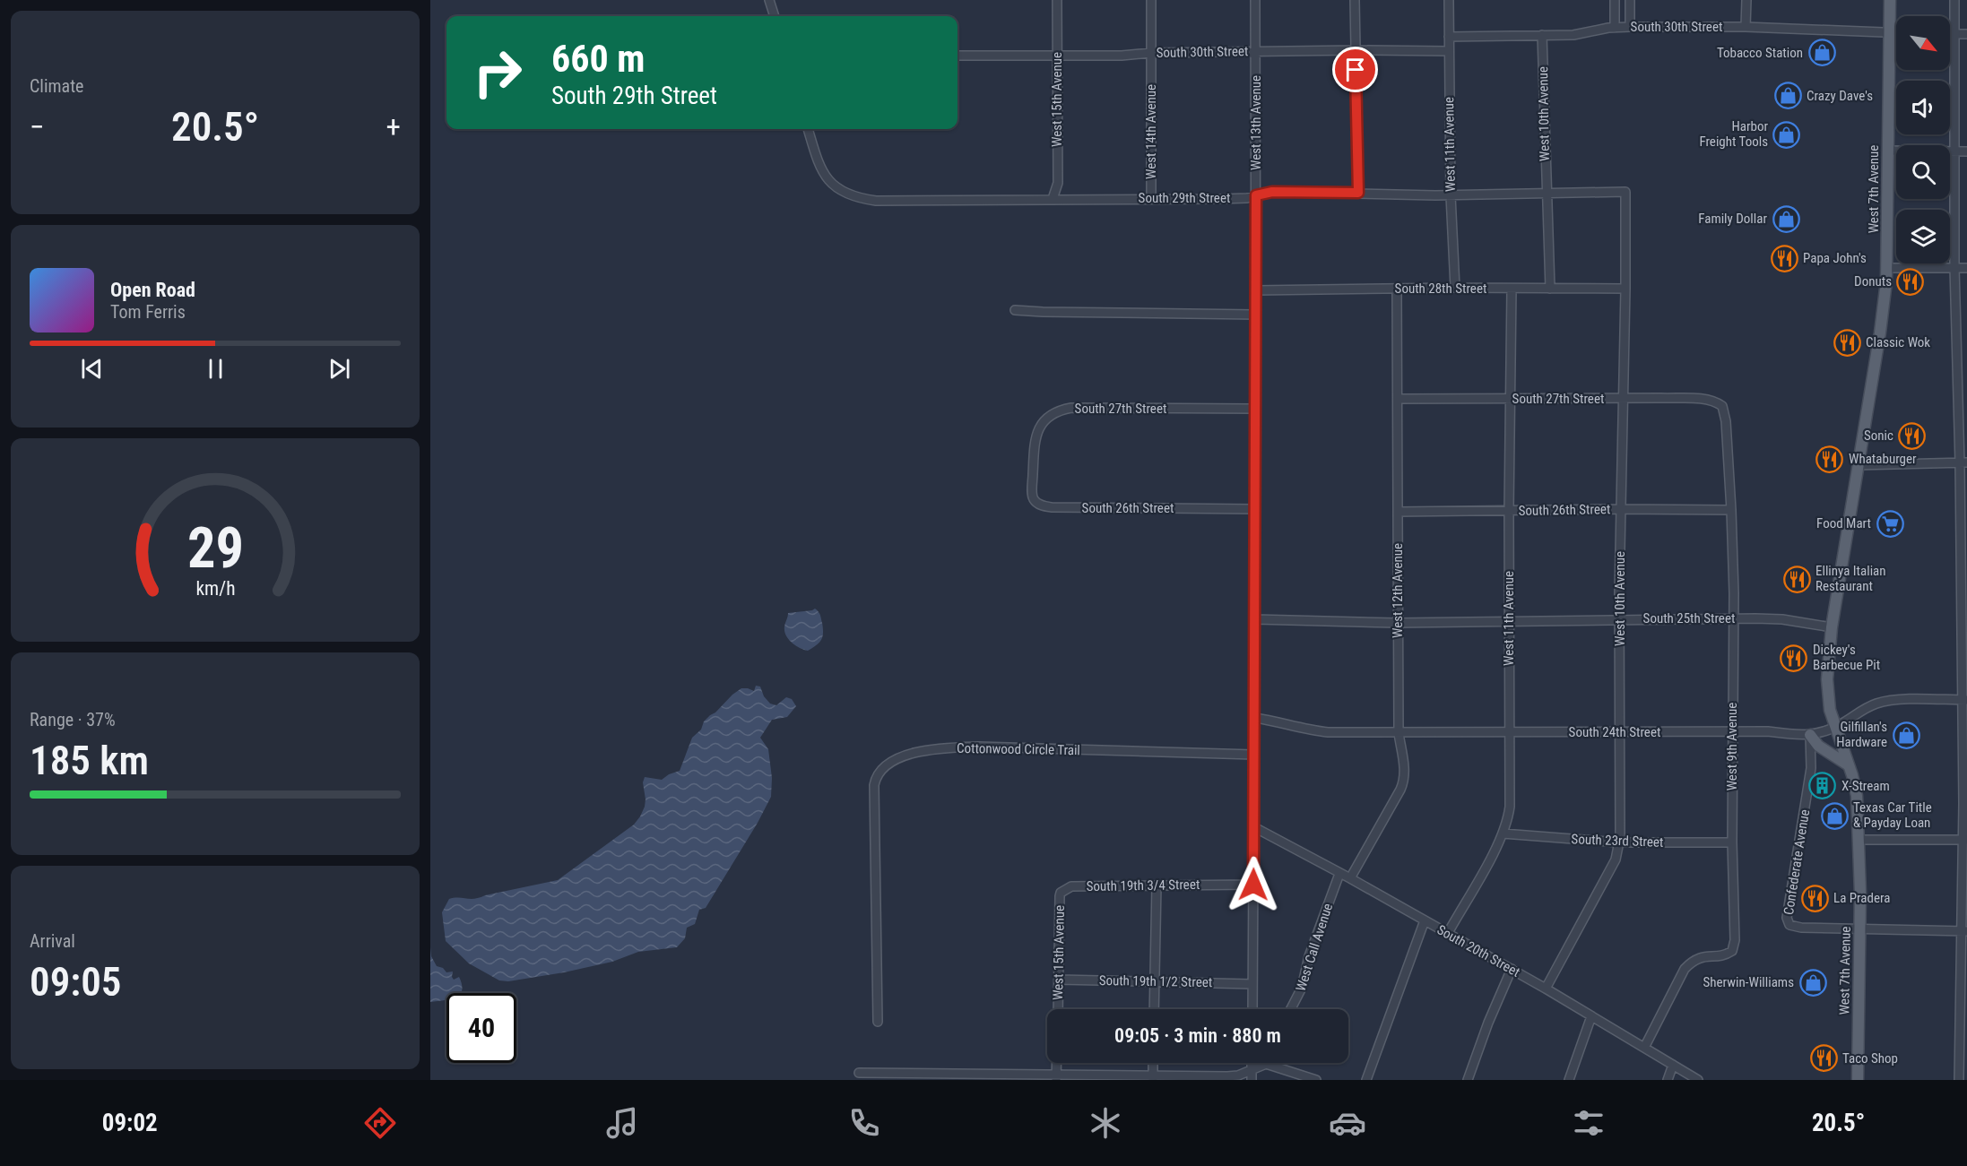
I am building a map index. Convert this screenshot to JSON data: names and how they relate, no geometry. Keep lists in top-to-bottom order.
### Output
{
  "streets": {
    "main road": ["West 7th Avenue"],
    "street": [
      "South 30th Street",
      "West 15th Avenue",
      "West 10th Avenue",
      "West 13th Avenue",
      "West 14th Avenue",
      "West 11th Avenue",
      "South 29th Street",
      "South 28th Street",
      "South 27th Street",
      "South 26th Street",
      "West 12th Avenue",
      "South 25th Street",
      "South 24th Street",
      "West 9th Avenue",
      "Cottonwood Circle Trail",
      "South 23rd Street",
      "Confederate Avenue",
      "South 19th 3/4 Street",
      "West Call Avenue",
      "South 20th Street",
      "South 19th 1/2 Street"
    ]
  },
  "crossings": [
    ["South 30th Street", "West 15th Avenue"],
    ["South 30th Street", "West 10th Avenue"],
    ["South 30th Street", "West 13th Avenue"],
    ["South 30th Street", "West 14th Avenue"],
    ["South 30th Street", "West 11th Avenue"],
    ["South 30th Street", "West 7th Avenue"],
    ["West 15th Avenue", "South 29th Street"],
    ["West 15th Avenue", "South 19th 3/4 Street"],
    ["West 15th Avenue", "South 19th 1/2 Street"],
    ["West 10th Avenue", "South 29th Street"],
    ["West 10th Avenue", "South 28th Street"],
    ["West 10th Avenue", "South 27th Street"],
    ["West 10th Avenue", "South 26th Street"],
    ["West 10th Avenue", "South 25th Street"],
    ["West 10th Avenue", "South 24th Street"],
    ["West 10th Avenue", "South 23rd Street"],
    ["West 10th Avenue", "South 20th Street"],
    ["West 13th Avenue", "South 29th Street"],
    ["West 13th Avenue", "South 28th Street"],
    ["West 13th Avenue", "South 27th Street"],
    ["West 13th Avenue", "South 26th Street"],
    ["West 13th Avenue", "South 25th Street"],
    ["West 13th Avenue", "South 24th Street"],
    ["West 13th Avenue", "Cottonwood Circle Trail"],
    ["West 13th Avenue", "South 19th 3/4 Street"],
    ["West 13th Avenue", "South 20th Street"],
    ["West 13th Avenue", "South 19th 1/2 Street"],
    ["West 14th Avenue", "South 29th Street"],
    ["West 11th Avenue", "South 29th Street"],
    ["West 11th Avenue", "South 28th Street"],
    ["West 11th Avenue", "South 27th Street"],
    ["West 11th Avenue", "South 26th Street"],
    ["West 11th Avenue", "South 25th Street"],
    ["West 11th Avenue", "South 24th Street"],
    ["West 11th Avenue", "South 23rd Street"],
    ["West 11th Avenue", "South 20th Street"],
    ["West 7th Avenue", "South 25th Street"],
    ["West 7th Avenue", "South 24th Street"],
    ["West 7th Avenue", "Confederate Avenue"],
    ["South 28th Street", "West 12th Avenue"],
    ["South 27th Street", "South 26th Street"],
    ["South 27th Street", "West 12th Avenue"],
    ["South 27th Street", "West 9th Avenue"],
    ["South 26th Street", "West 12th Avenue"],
    ["South 26th Street", "West 9th Avenue"],
    ["West 12th Avenue", "South 25th Street"],
    ["West 12th Avenue", "South 24th Street"],
    ["West 12th Avenue", "South 20th Street"],
    ["South 25th Street", "West 9th Avenue"],
    ["South 24th Street", "West 9th Avenue"],
    ["South 24th Street", "Confederate Avenue"],
    ["West 9th Avenue", "South 23rd Street"],
    ["West 9th Avenue", "South 20th Street"],
    ["West Call Avenue", "South 20th Street"]
  ],
  "places": {
    "shop": [
      "Tobacco Station",
      "Crazy Dave's",
      "Harbor Freight Tools",
      "Family Dollar",
      "Gilfillan's Hardware",
      "Texas Car Title & Payday Loan",
      "Sherwin-Williams"
    ],
    "restaurant": [
      "Papa John's",
      "Donuts",
      "Classic Wok",
      "Sonic",
      "Whataburger",
      "Ellinya Italian Restaurant",
      "Dickey's Barbecue Pit",
      "La Pradera",
      "Taco Shop"
    ],
    "supermarket": ["Food Mart"],
    "building": ["X-Stream"]
  },
  "north": "bottom right",
  "page": {
    "tile": [
      "Climate",
      ["Range · 37%", "185 km"],
      ["Arrival", "09:05"]
    ],
    "turn": ["660 m", "South 29th Street"],
    "heat": ["−", "20.5°", "+"],
    "song": ["Open Road", "Tom Ferris"],
    "limit": "40",
    "trip": "09:05 · 3 min · 880 m",
    "tabs": ["09:02", "20.5°"],
    "gauge": ["29", "km/h"]
  }
}
